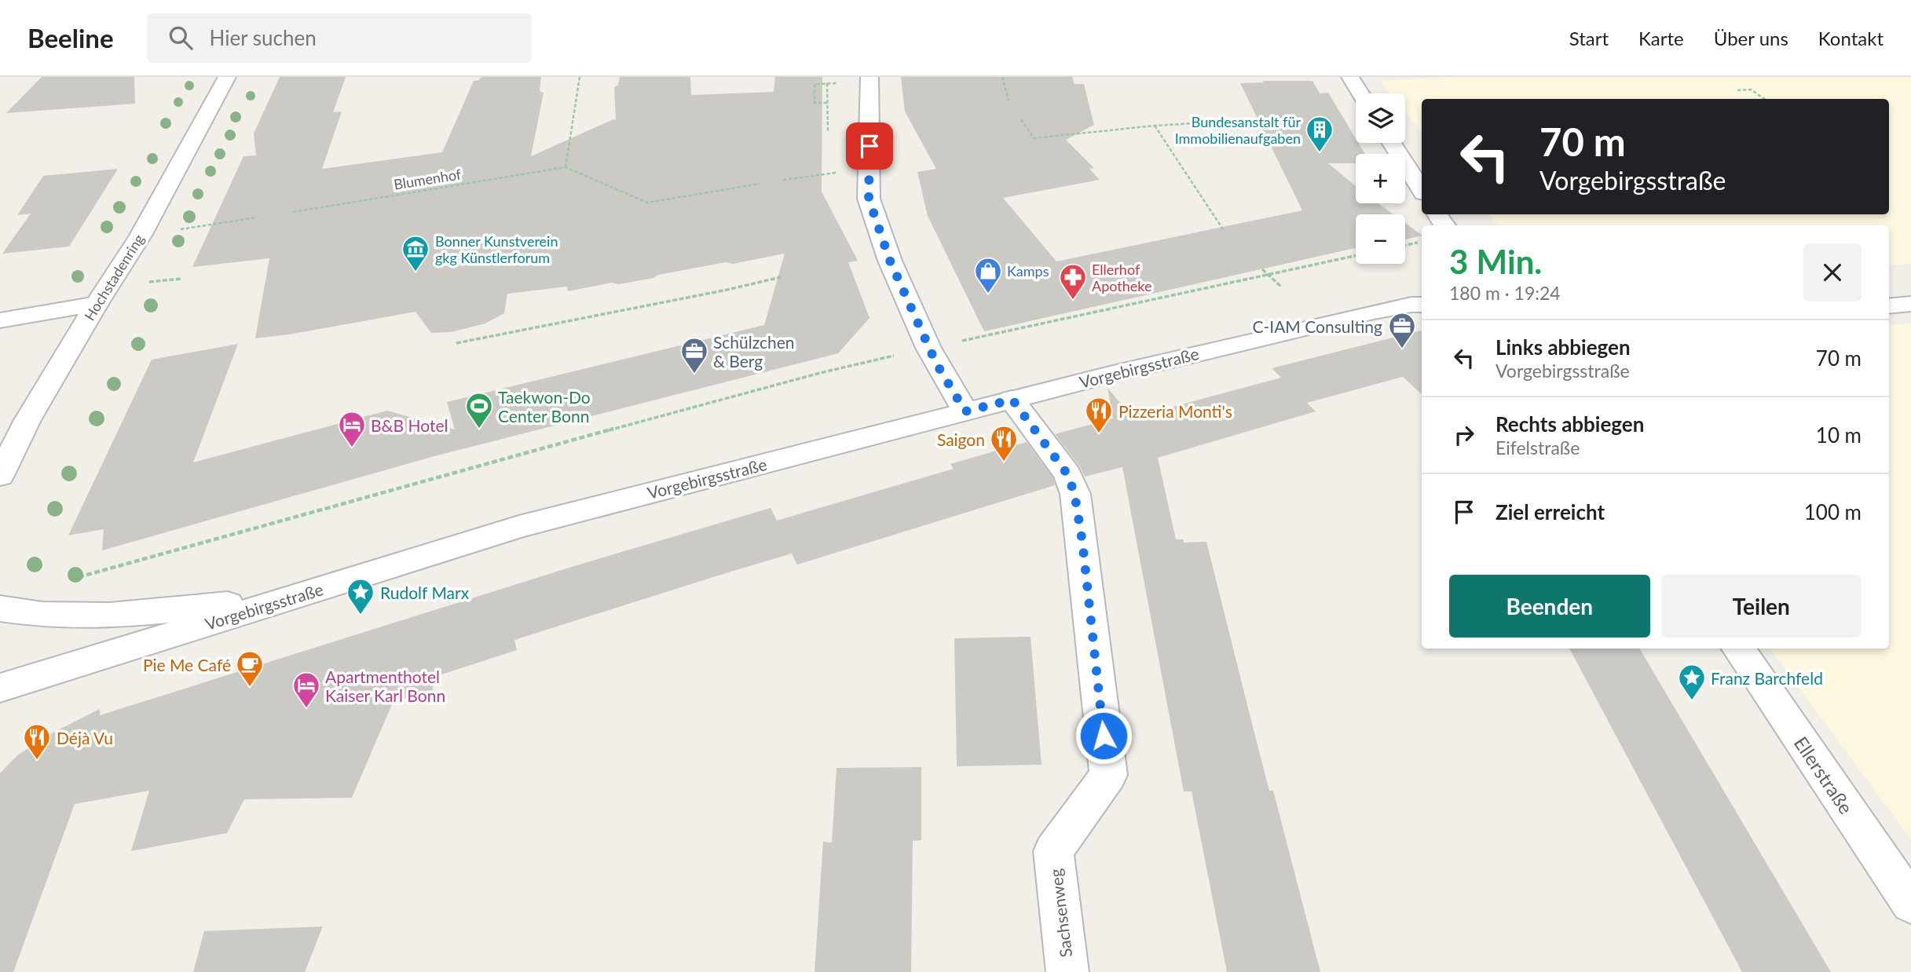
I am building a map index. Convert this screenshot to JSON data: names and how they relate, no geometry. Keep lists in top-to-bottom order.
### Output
{
  "streets": {
    "street": [
      "Hochstadenring",
      "Vorgebirgsstraße",
      "Ellerstraße",
      "Sachsenweg"
    ],
    "path": ["Blumenhof"]
  },
  "crossings": [
    ["Vorgebirgsstraße", "Sachsenweg"]
  ],
  "places": {
    "building": ["Bundesanstalt für Immobilienaufgaben"],
    "museum": ["Bonner Kunstverein gkg Künstlerforum"],
    "shop": ["Kamps"],
    "pharmacy": ["Ellerhof Apotheke"],
    "office": ["C-IAM Consulting", "Schülzchen & Berg"],
    "sports": ["Taekwon-Do Center Bonn"],
    "restaurant": ["Pizzeria Monti's", "Saigon", "Déjà Vu"],
    "hotel": ["B&B Hotel", "Apartmenthotel Kaiser Karl Bonn"],
    "place": ["Rudolf Marx", "Franz Barchfeld"],
    "cafe": ["Pie Me Café"]
  },
  "page": {
    "header": "Beeline",
    "search": "Hier suchen",
    "nav": [
      "Start",
      "Karte",
      "Über uns",
      "Kontakt"
    ],
    "map_buttons": ["+", "−"],
    "turn": ["70 m", "Vorgebirgsstraße"],
    "heading": ["3 Min.", "180 m · 19:24"],
    "list": [
      {
        "name": "Links abbiegen",
        "note": "Vorgebirgsstraße",
        "value": "70 m"
      },
      {
        "name": "Rechts abbiegen",
        "note": "Eifelstraße",
        "value": "10 m"
      },
      {
        "name": "Ziel erreicht",
        "value": "100 m"
      }
    ],
    "buttons": ["Beenden", "Teilen"]
  }
}
